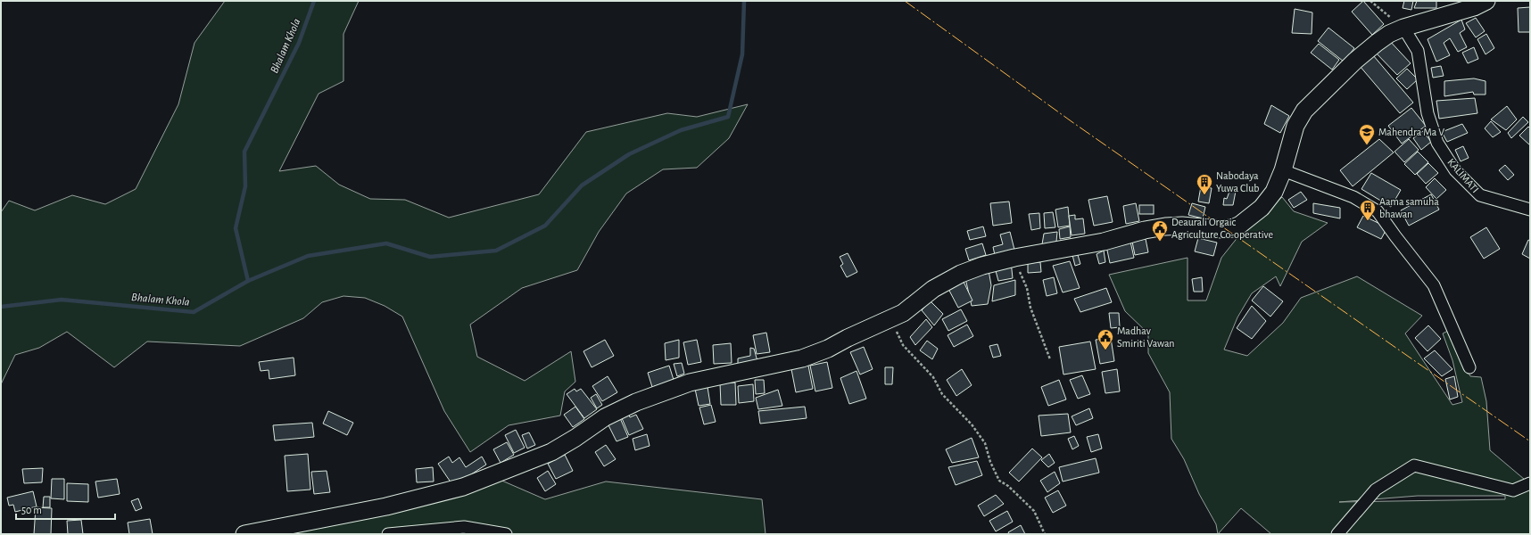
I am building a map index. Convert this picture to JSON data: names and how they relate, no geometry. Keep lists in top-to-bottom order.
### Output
{
  "streets": {
    "street": ["KALIMATI"]
  },
  "water": ["Bhalam Khola"],
  "places": {
    "school or university": ["Mahendra Ma V"],
    "building": ["Nabodaya Yuwa Club", "Aama samuha bhawan"],
    "public building": ["Deaurali Orgaic Agriculture Co-operative", "Madhav Smiriti Vawan"]
  },
  "scale_bar": "50 m"
}
